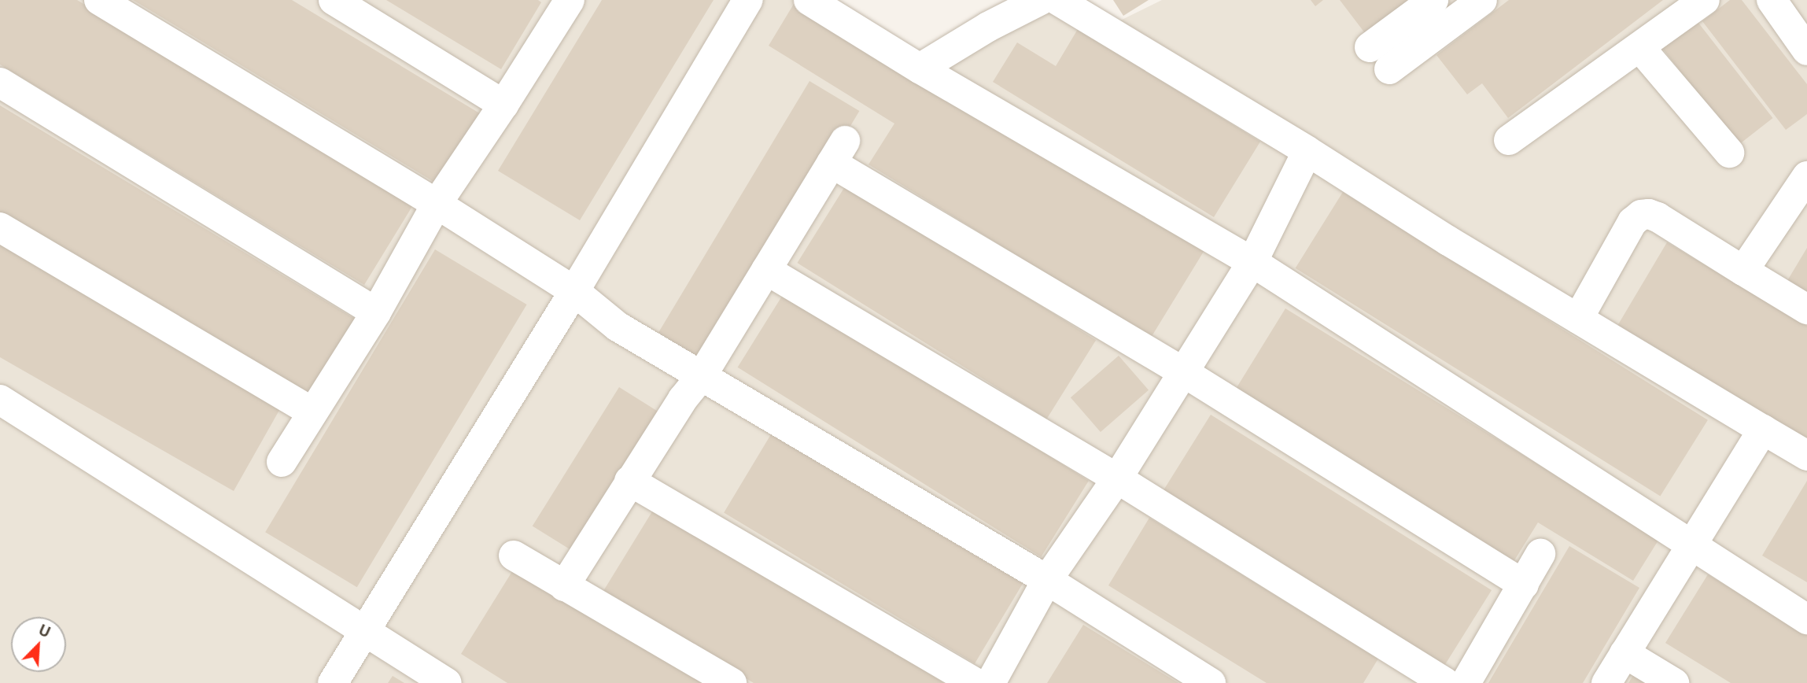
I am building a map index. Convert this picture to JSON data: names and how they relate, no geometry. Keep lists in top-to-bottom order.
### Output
{
  "north": "top right"
}
